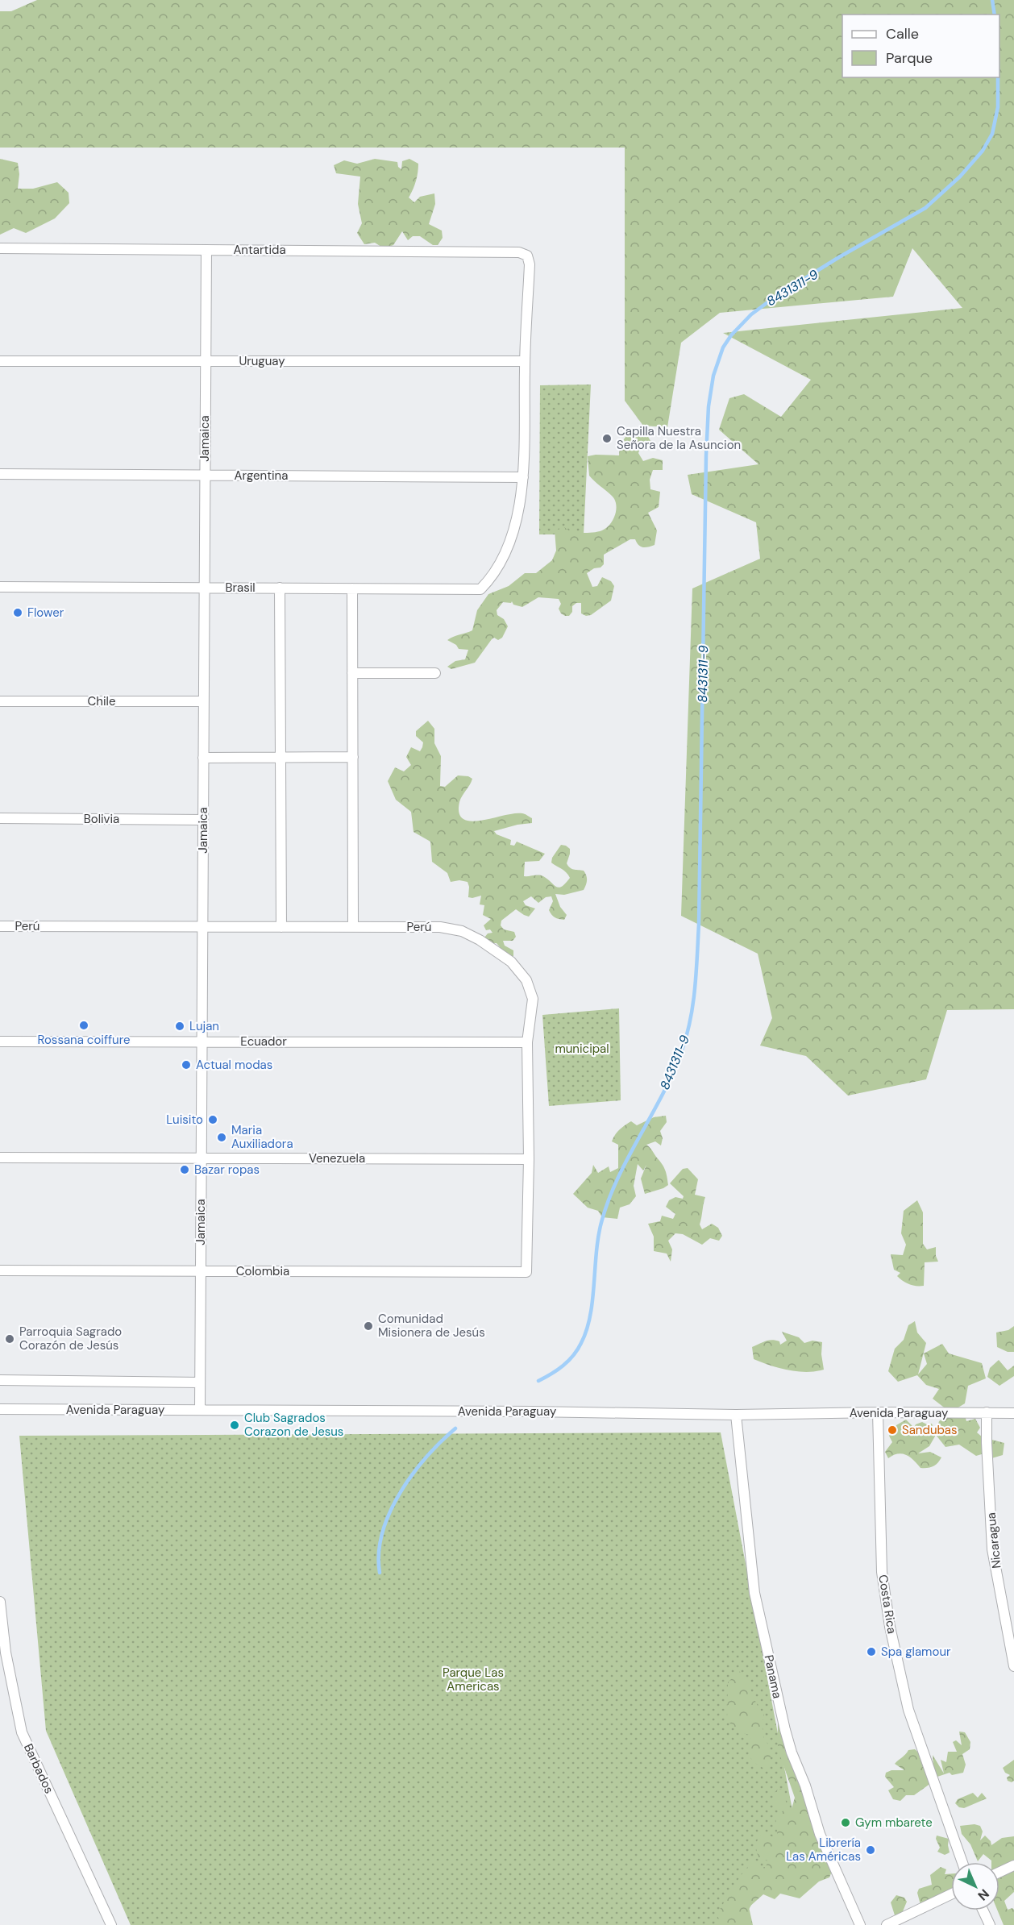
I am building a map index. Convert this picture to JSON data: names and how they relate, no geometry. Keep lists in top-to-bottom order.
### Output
{
  "streets": {
    "street": [
      "Antartida",
      "Uruguay",
      "Jamaica",
      "Argentina",
      "Brasil",
      "Chile",
      "Bolivia",
      "Perú",
      "Ecuador",
      "Venezuela",
      "Colombia",
      "Avenida Paraguay",
      "Nicaragua",
      "Costa Rica",
      "Panama",
      "Barbados"
    ]
  },
  "crossings": [
    ["Antartida", "Uruguay"],
    ["Antartida", "Jamaica"],
    ["Uruguay", "Jamaica"],
    ["Jamaica", "Argentina"],
    ["Jamaica", "Brasil"],
    ["Jamaica", "Chile"],
    ["Jamaica", "Bolivia"],
    ["Jamaica", "Perú"],
    ["Jamaica", "Ecuador"],
    ["Jamaica", "Venezuela"],
    ["Jamaica", "Colombia"],
    ["Jamaica", "Avenida Paraguay"],
    ["Argentina", "Brasil"],
    ["Perú", "Ecuador"],
    ["Perú", "Venezuela"],
    ["Perú", "Colombia"],
    ["Avenida Paraguay", "Nicaragua"],
    ["Avenida Paraguay", "Costa Rica"],
    ["Avenida Paraguay", "Panama"]
  ],
  "water": ["8431311-9"],
  "parks": ["municipal", "Parque Las Americas"],
  "places": [
    "Capilla Nuestra Señora de la Asuncion",
    "Flower",
    "Rossana coiffure",
    "Lujan",
    "Actual modas",
    "Luisito",
    "Maria Auxiliadora",
    "Bazar ropas",
    "Comunidad Misionera de Jesús",
    "Parroquia Sagrado Corazón de Jesús",
    "Club Sagrados Corazon de Jesus",
    "Sandubas",
    "Spa glamour",
    "Gym mbarete",
    "Librería Las Américas"
  ],
  "legend": ["Calle", "Parque"],
  "north": "bottom right"
}
